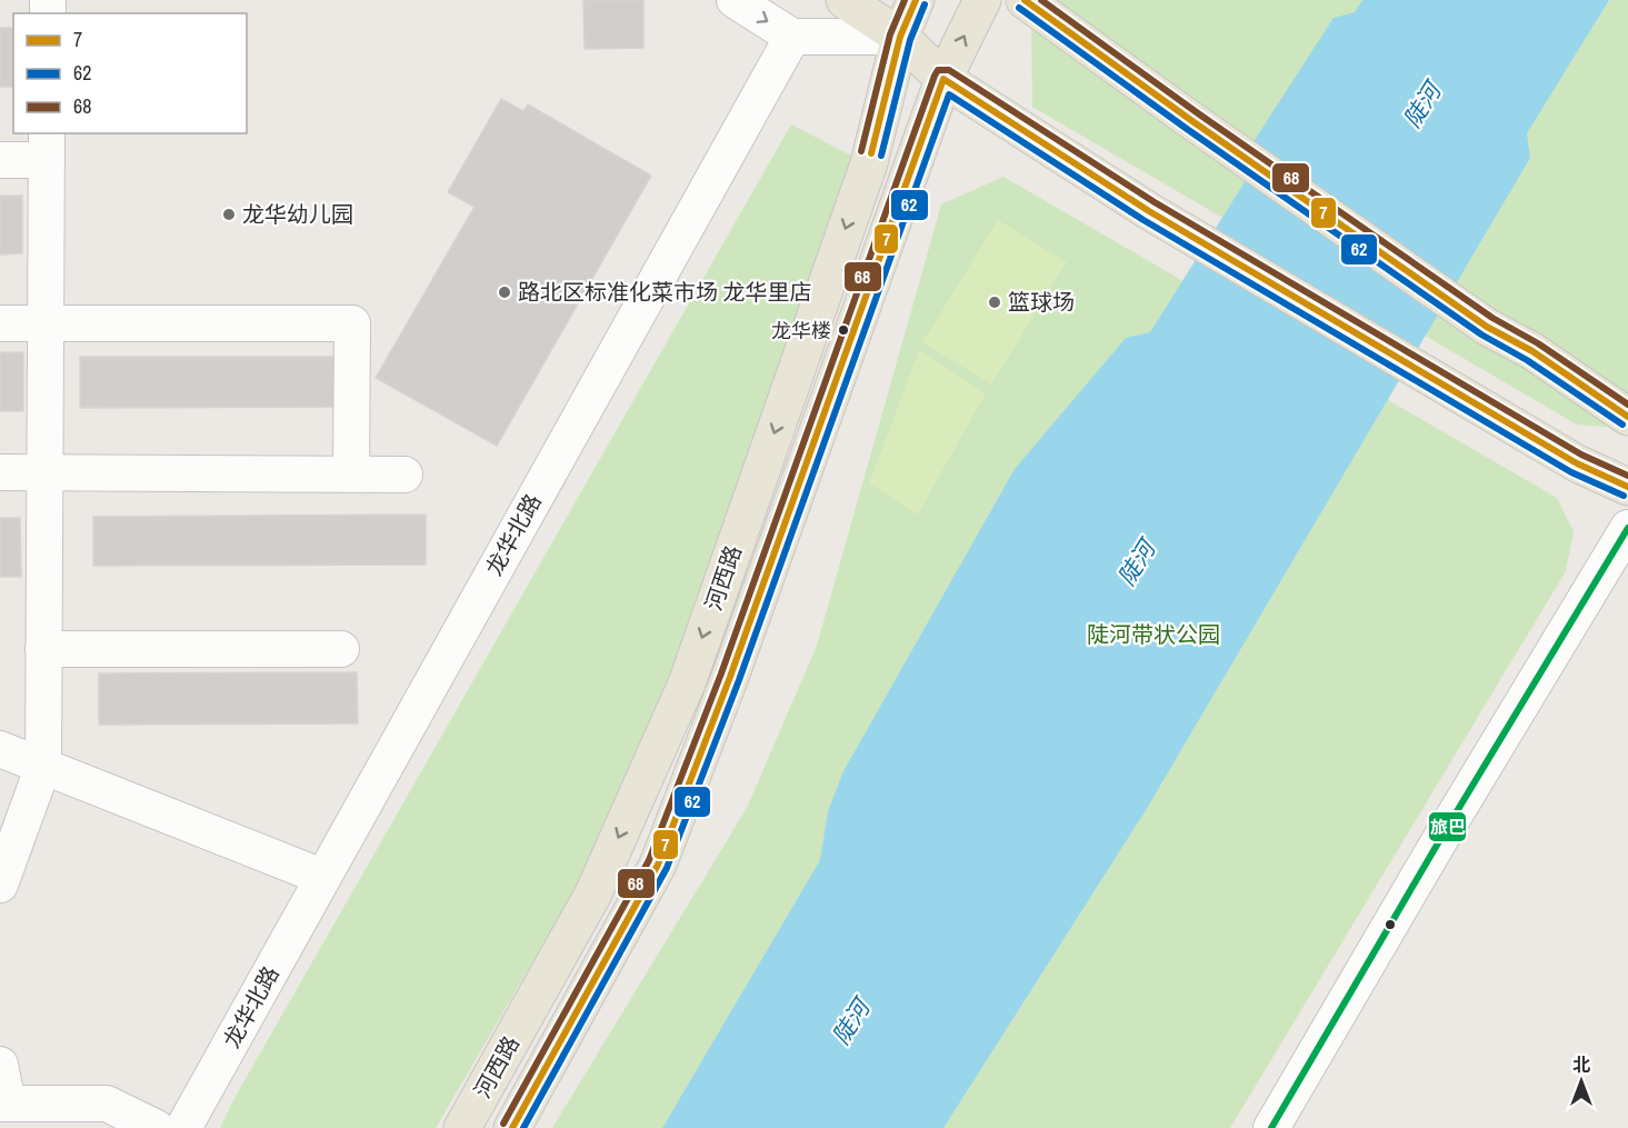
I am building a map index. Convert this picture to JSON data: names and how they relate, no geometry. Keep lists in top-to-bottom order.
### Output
{
  "streets": {
    "main road": ["河西路"],
    "street": ["龙华北路"]
  },
  "water": ["陡河"],
  "parks": ["陡河带状公园"],
  "places": [
    "龙华幼儿园",
    "路北区标准化菜市场 龙华里店",
    "篮球场",
    "龙华楼"
  ],
  "lines": [
    "transit line 7",
    "transit line 68",
    "transit line 62",
    "transit line 旅巴"
  ],
  "legend": ["7", "62", "68"],
  "north": "top"
}
